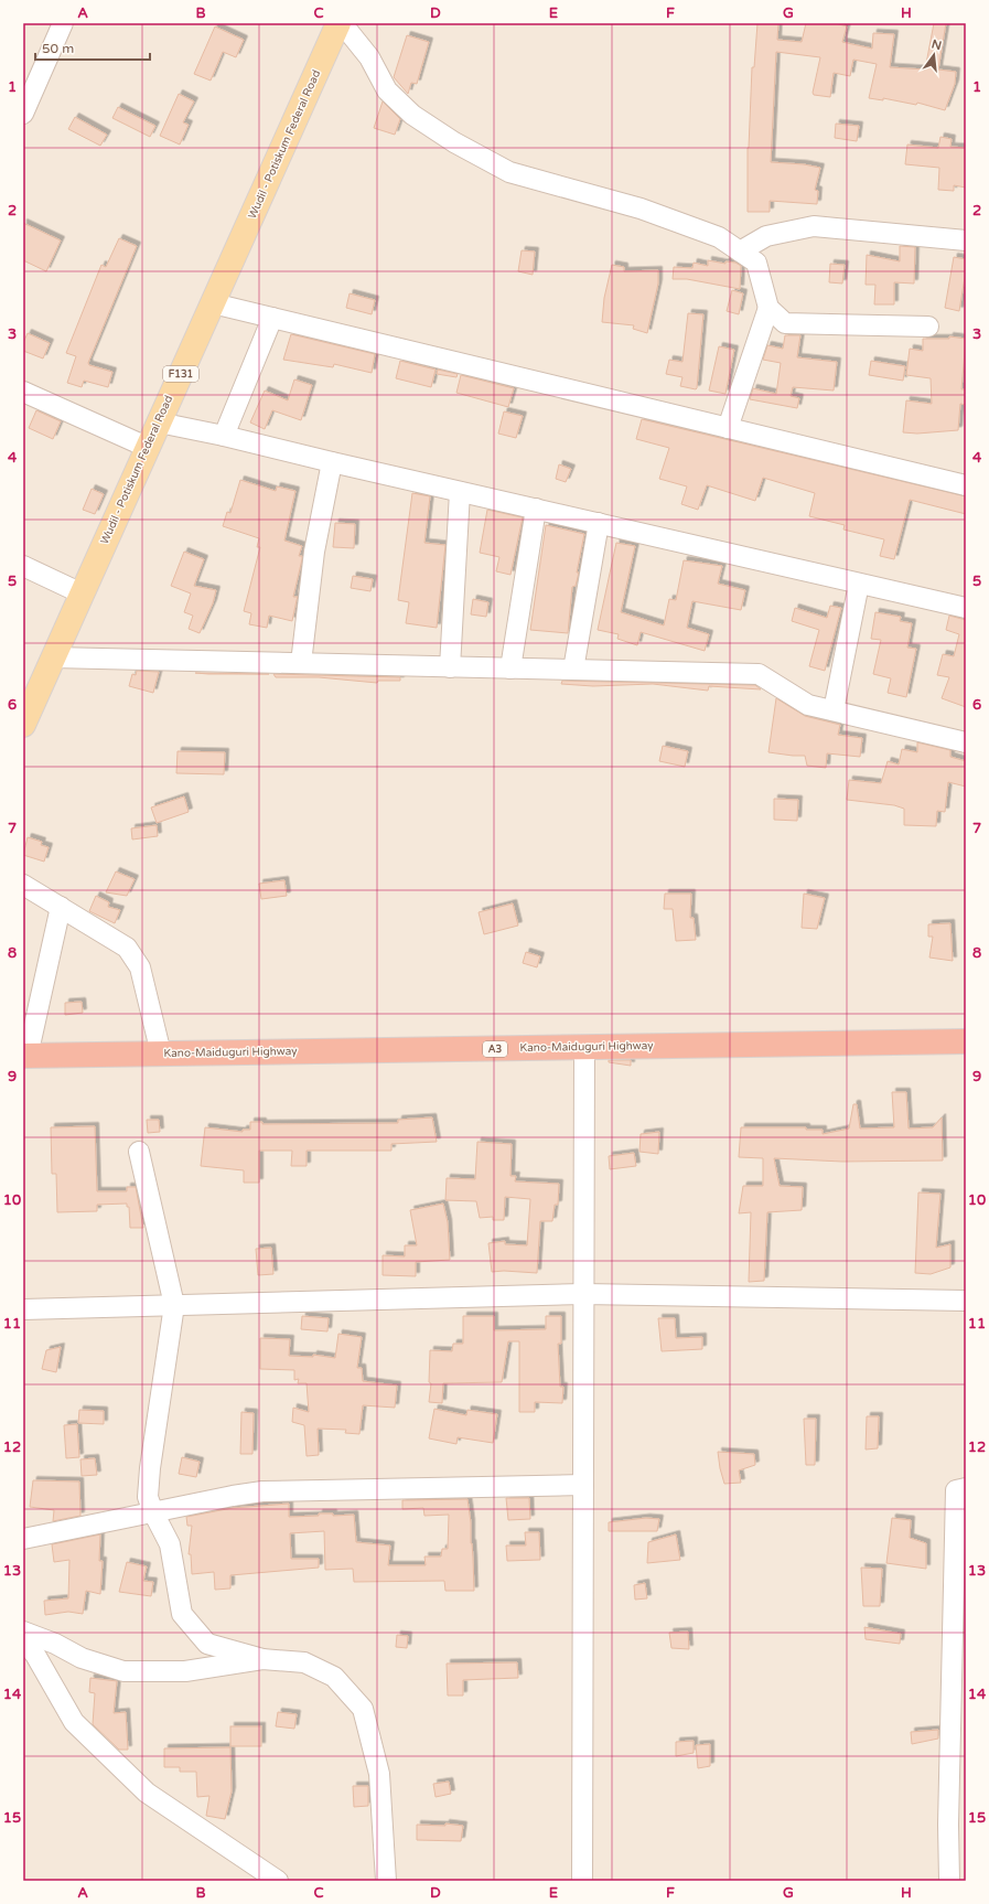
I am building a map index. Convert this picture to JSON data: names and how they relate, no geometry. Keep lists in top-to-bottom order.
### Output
{
  "streets": {
    "highway": ["Kano-Maiduguri Highway", "A3"],
    "main road": ["Wudil - Potiskum Federal Road", "F131"]
  },
  "scale_bar": "50 m",
  "north": "top",
  "grid": {
    "columns": [
      "A",
      "B",
      "C",
      "D",
      "E",
      "F",
      "G",
      "H"
    ],
    "rows": [
      "1",
      "2",
      "3",
      "4",
      "5",
      "6",
      "7",
      "8",
      "9",
      "10",
      "11",
      "12",
      "13",
      "14",
      "15"
    ]
  }
}
